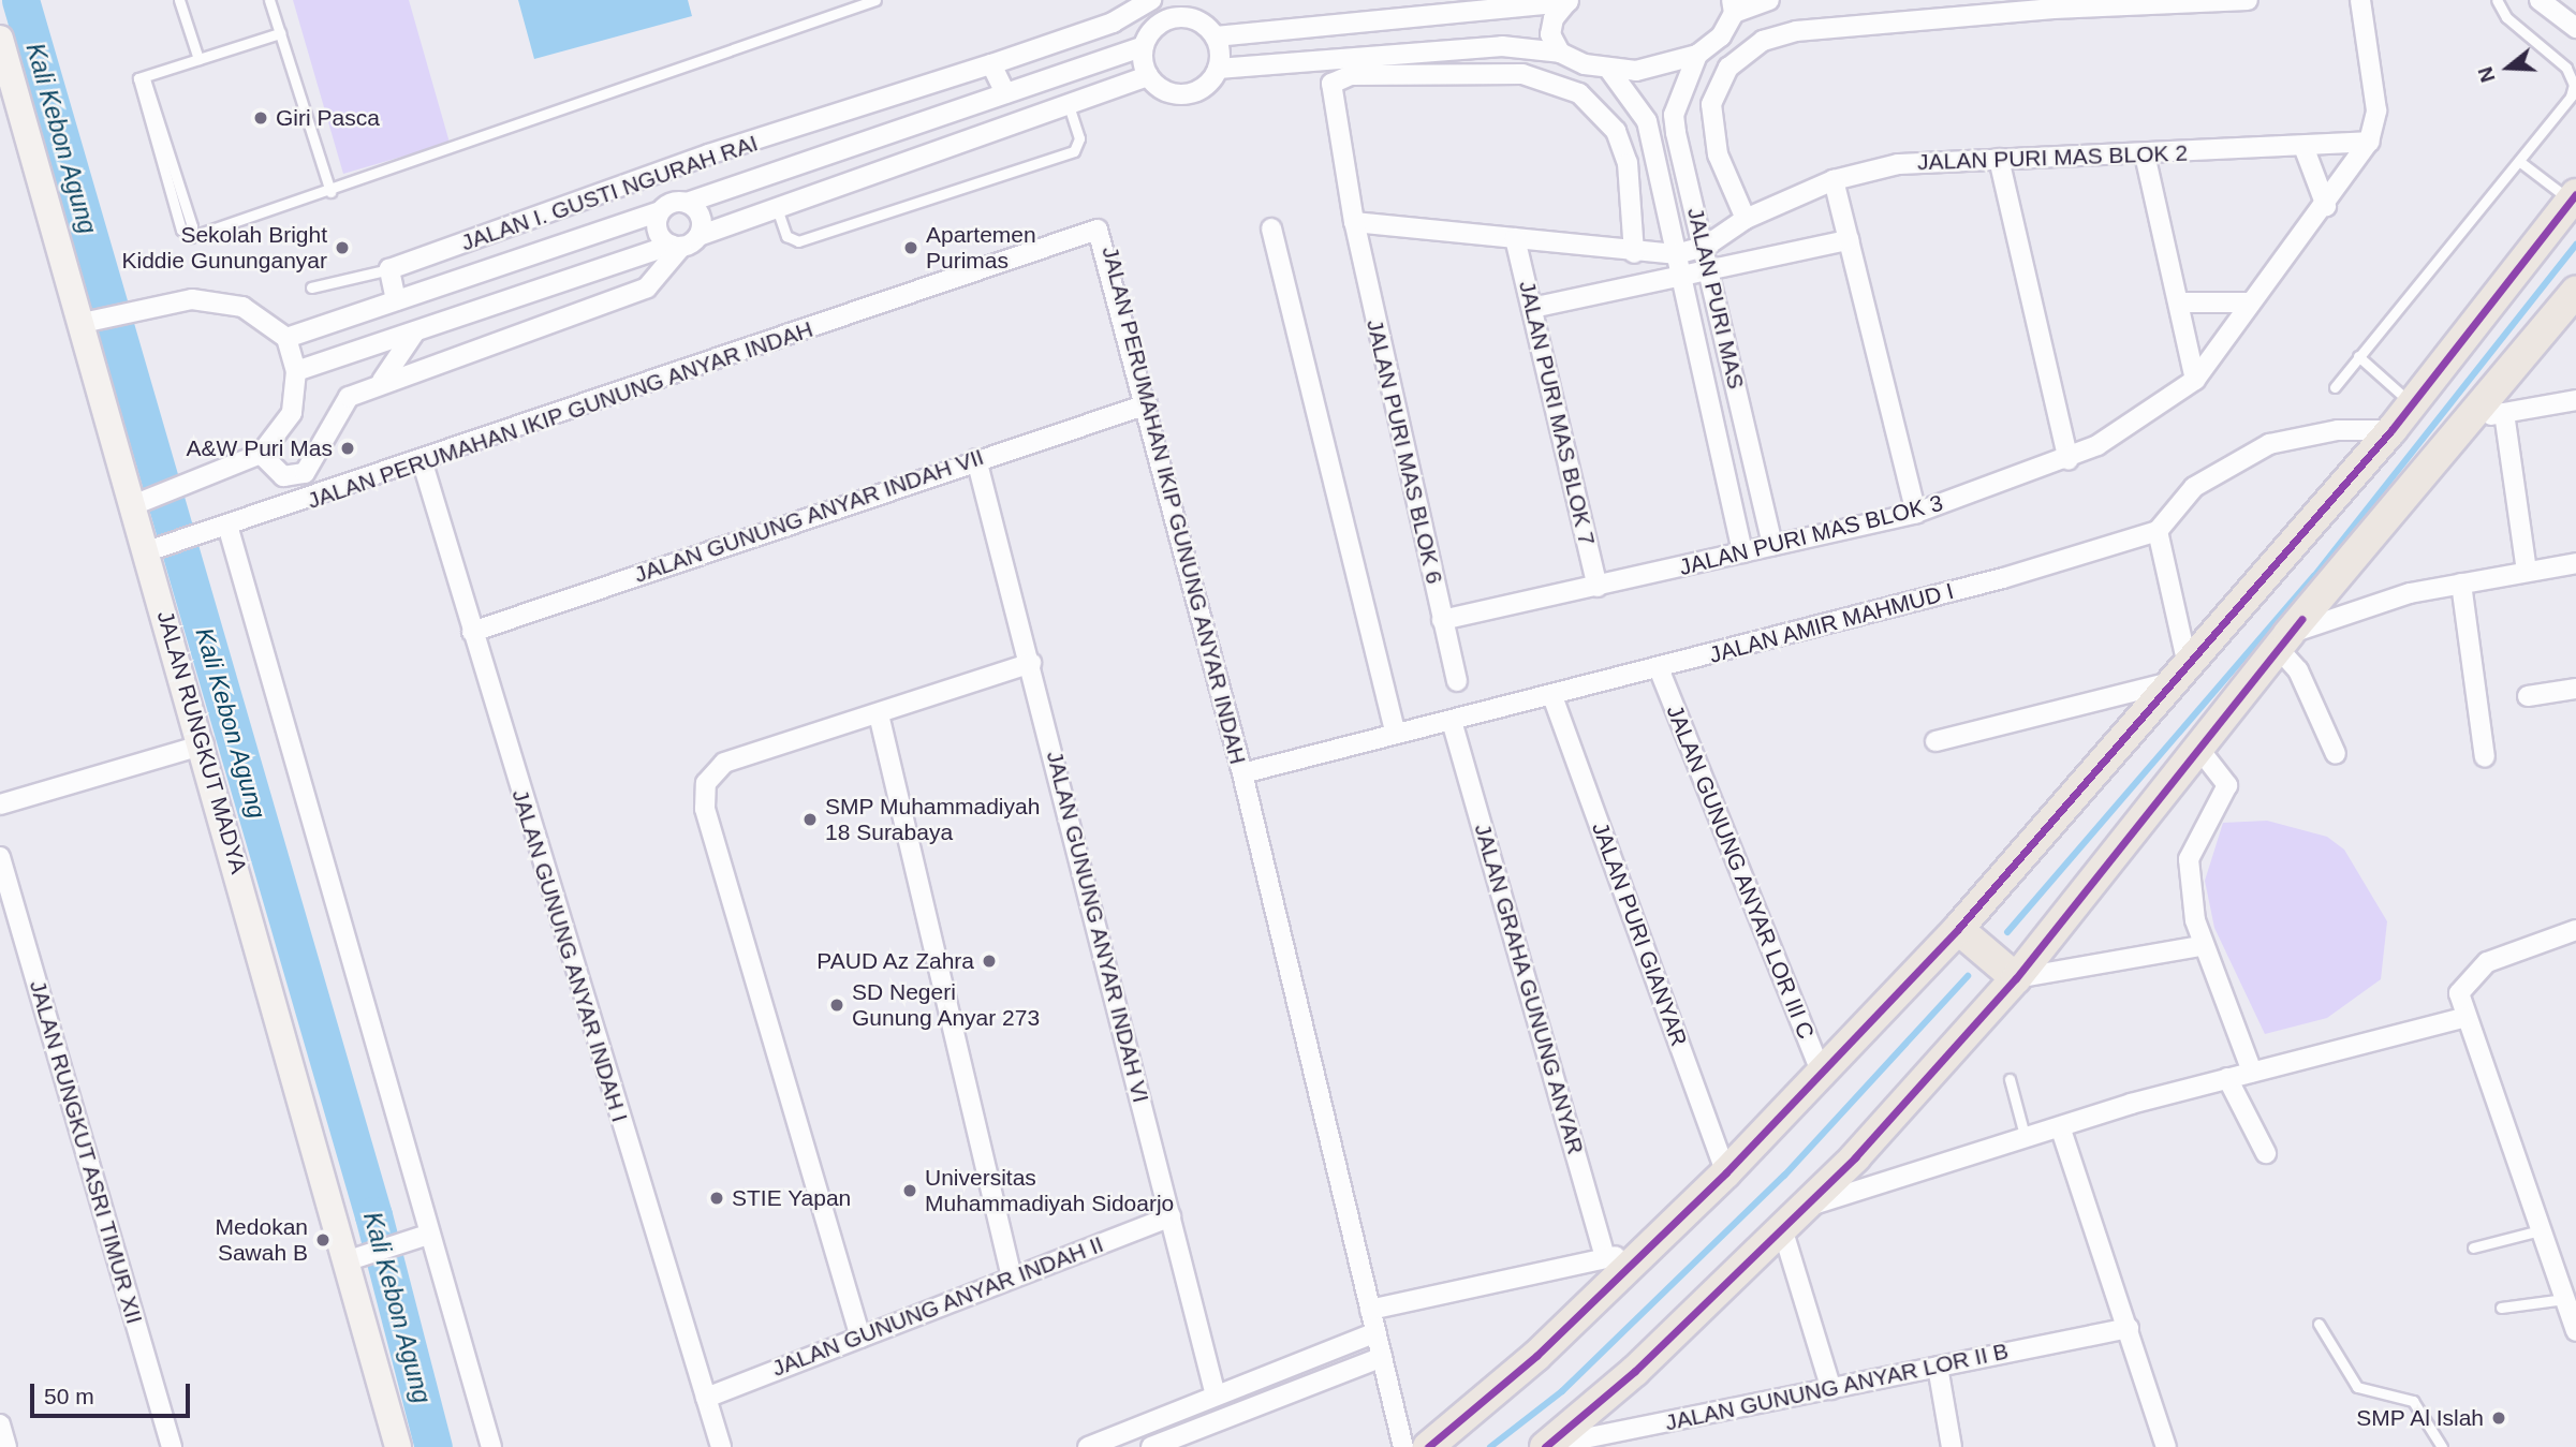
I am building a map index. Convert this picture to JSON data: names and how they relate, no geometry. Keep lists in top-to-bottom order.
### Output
{
  "streets": {
    "street": [
      "JALAN PURI MAS BLOK 2",
      "JALAN I. GUSTI NGURAH RAI",
      "JALAN PURI MAS",
      "JALAN PURI MAS BLOK 7",
      "JALAN PERUMAHAN IKIP GUNUNG ANYAR INDAH",
      "JALAN PURI MAS BLOK 6",
      "JALAN GUNUNG ANYAR INDAH VII",
      "JALAN PURI MAS BLOK 3",
      "JALAN AMIR MAHMUD I",
      "JALAN RUNGKUT MADYA",
      "JALAN GUNUNG ANYAR LOR III C",
      "JALAN GUNUNG ANYAR INDAH VI",
      "JALAN PURI GIANYAR",
      "JALAN GUNUNG ANYAR INDAH I",
      "JALAN GRAHA GUNUNG ANYAR",
      "JALAN RUNGKUT ASRI TIMUR XII",
      "JALAN GUNUNG ANYAR INDAH II",
      "JALAN GUNUNG ANYAR LOR II B"
    ]
  },
  "crossings": [
    ["JALAN PURI MAS BLOK 2", "JALAN PURI MAS"],
    ["JALAN PURI MAS BLOK 2", "JALAN PURI MAS BLOK 7"],
    ["JALAN PURI MAS BLOK 2", "JALAN PURI MAS BLOK 6"],
    ["JALAN PURI MAS BLOK 2", "JALAN PURI MAS BLOK 3"],
    ["JALAN PURI MAS", "JALAN PURI MAS BLOK 3"],
    ["JALAN PURI MAS BLOK 7", "JALAN PURI MAS BLOK 3"],
    ["JALAN PERUMAHAN IKIP GUNUNG ANYAR INDAH", "JALAN GUNUNG ANYAR INDAH VII"],
    ["JALAN PERUMAHAN IKIP GUNUNG ANYAR INDAH", "JALAN AMIR MAHMUD I"],
    ["JALAN PERUMAHAN IKIP GUNUNG ANYAR INDAH", "JALAN RUNGKUT MADYA"],
    ["JALAN PERUMAHAN IKIP GUNUNG ANYAR INDAH", "JALAN GUNUNG ANYAR INDAH I"],
    ["JALAN PURI MAS BLOK 6", "JALAN PURI MAS BLOK 3"],
    ["JALAN GUNUNG ANYAR INDAH VII", "JALAN GUNUNG ANYAR INDAH VI"],
    ["JALAN GUNUNG ANYAR INDAH VII", "JALAN GUNUNG ANYAR INDAH I"],
    ["JALAN AMIR MAHMUD I", "JALAN GUNUNG ANYAR LOR III C"],
    ["JALAN AMIR MAHMUD I", "JALAN PURI GIANYAR"],
    ["JALAN AMIR MAHMUD I", "JALAN GRAHA GUNUNG ANYAR"],
    ["JALAN GUNUNG ANYAR INDAH VI", "JALAN GUNUNG ANYAR INDAH II"],
    ["JALAN GUNUNG ANYAR INDAH I", "JALAN GUNUNG ANYAR INDAH II"]
  ],
  "water": ["Kali Kebon Agung"],
  "places": [
    "Giri Pasca",
    "Sekolah Bright Kiddie Gununganyar",
    "Apartemen Purimas",
    "A&W Puri Mas",
    "SMP Muhammadiyah 18 Surabaya",
    "PAUD Az Zahra",
    "SD Negeri Gunung Anyar 273",
    "Universitas Muhammadiyah Sidoarjo",
    "STIE Yapan",
    "Medokan Sawah B",
    "SMP Al Islah"
  ],
  "scale_bar": "50 m",
  "north": "left"
}
